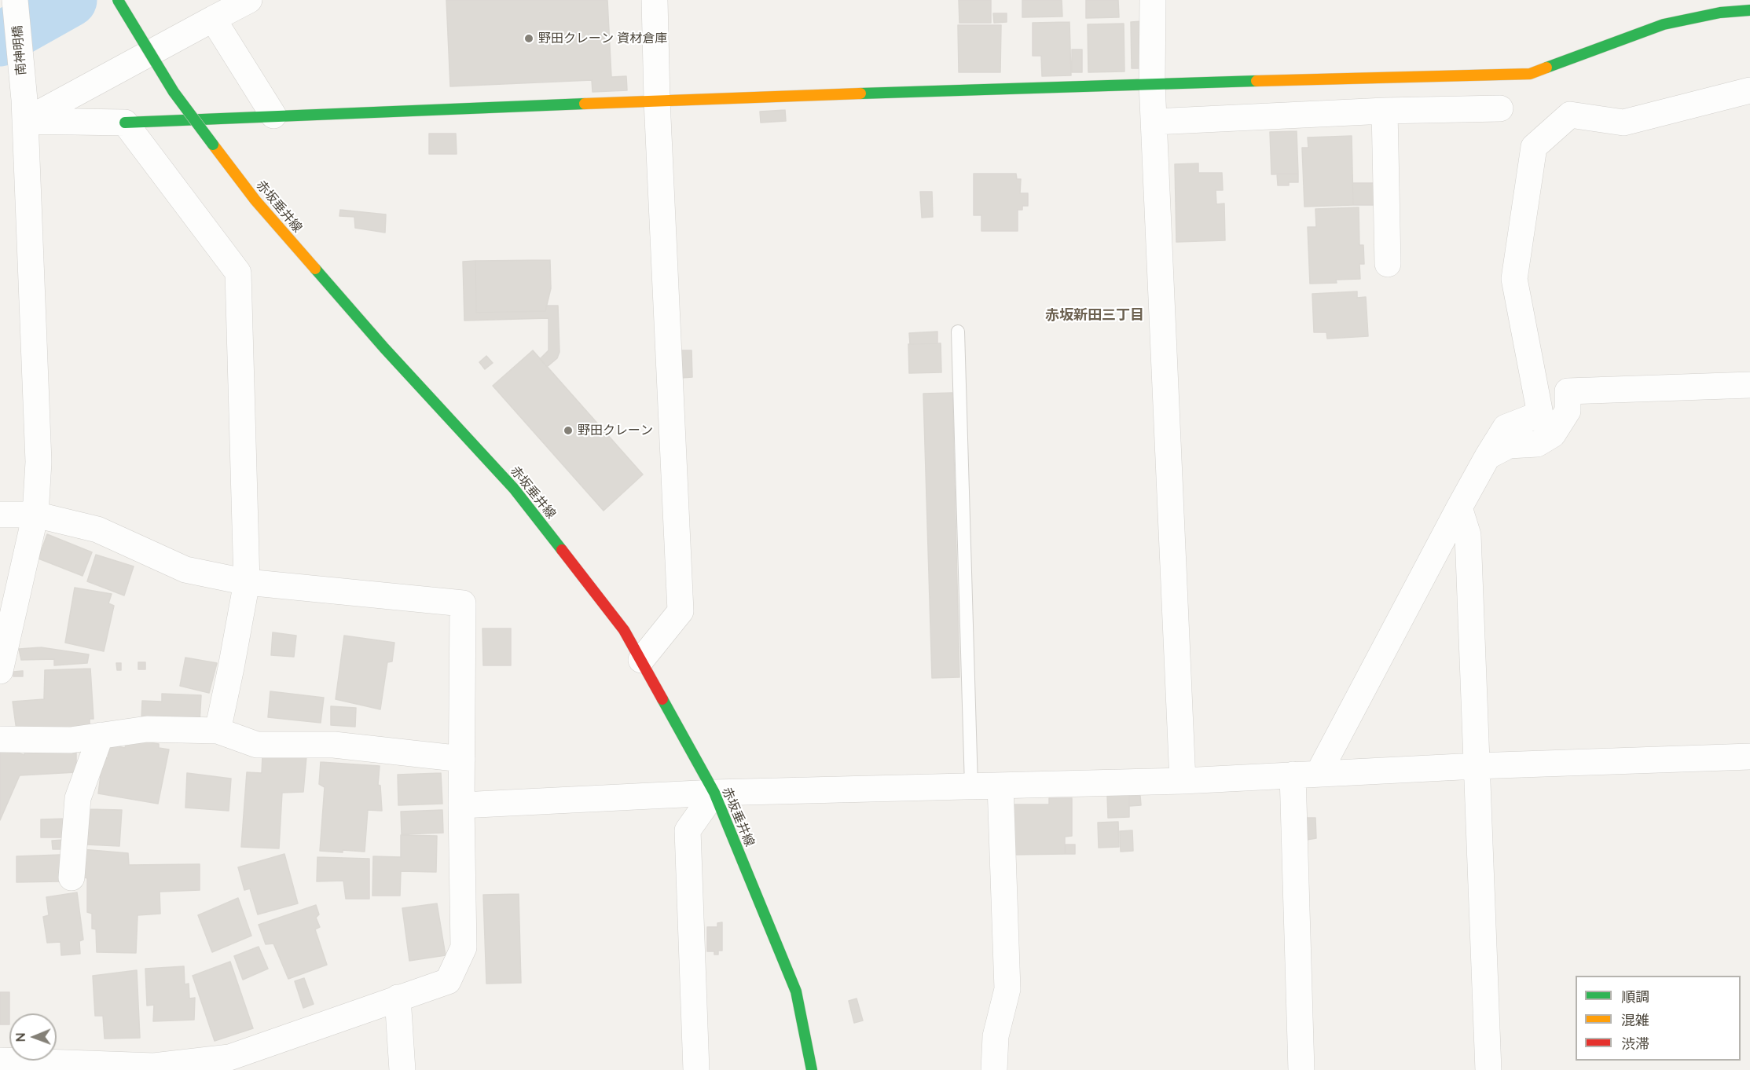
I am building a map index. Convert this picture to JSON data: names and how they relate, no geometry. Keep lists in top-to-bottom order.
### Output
{
  "streets": {
    "street": ["南神明橋", "赤坂垂井線"]
  },
  "districts": ["赤坂新田三丁目"],
  "places": ["野田クレーン 資材倉庫", "野田クレーン"],
  "legend": ["順調", "混雑", "渋滞"],
  "north": "left"
}
